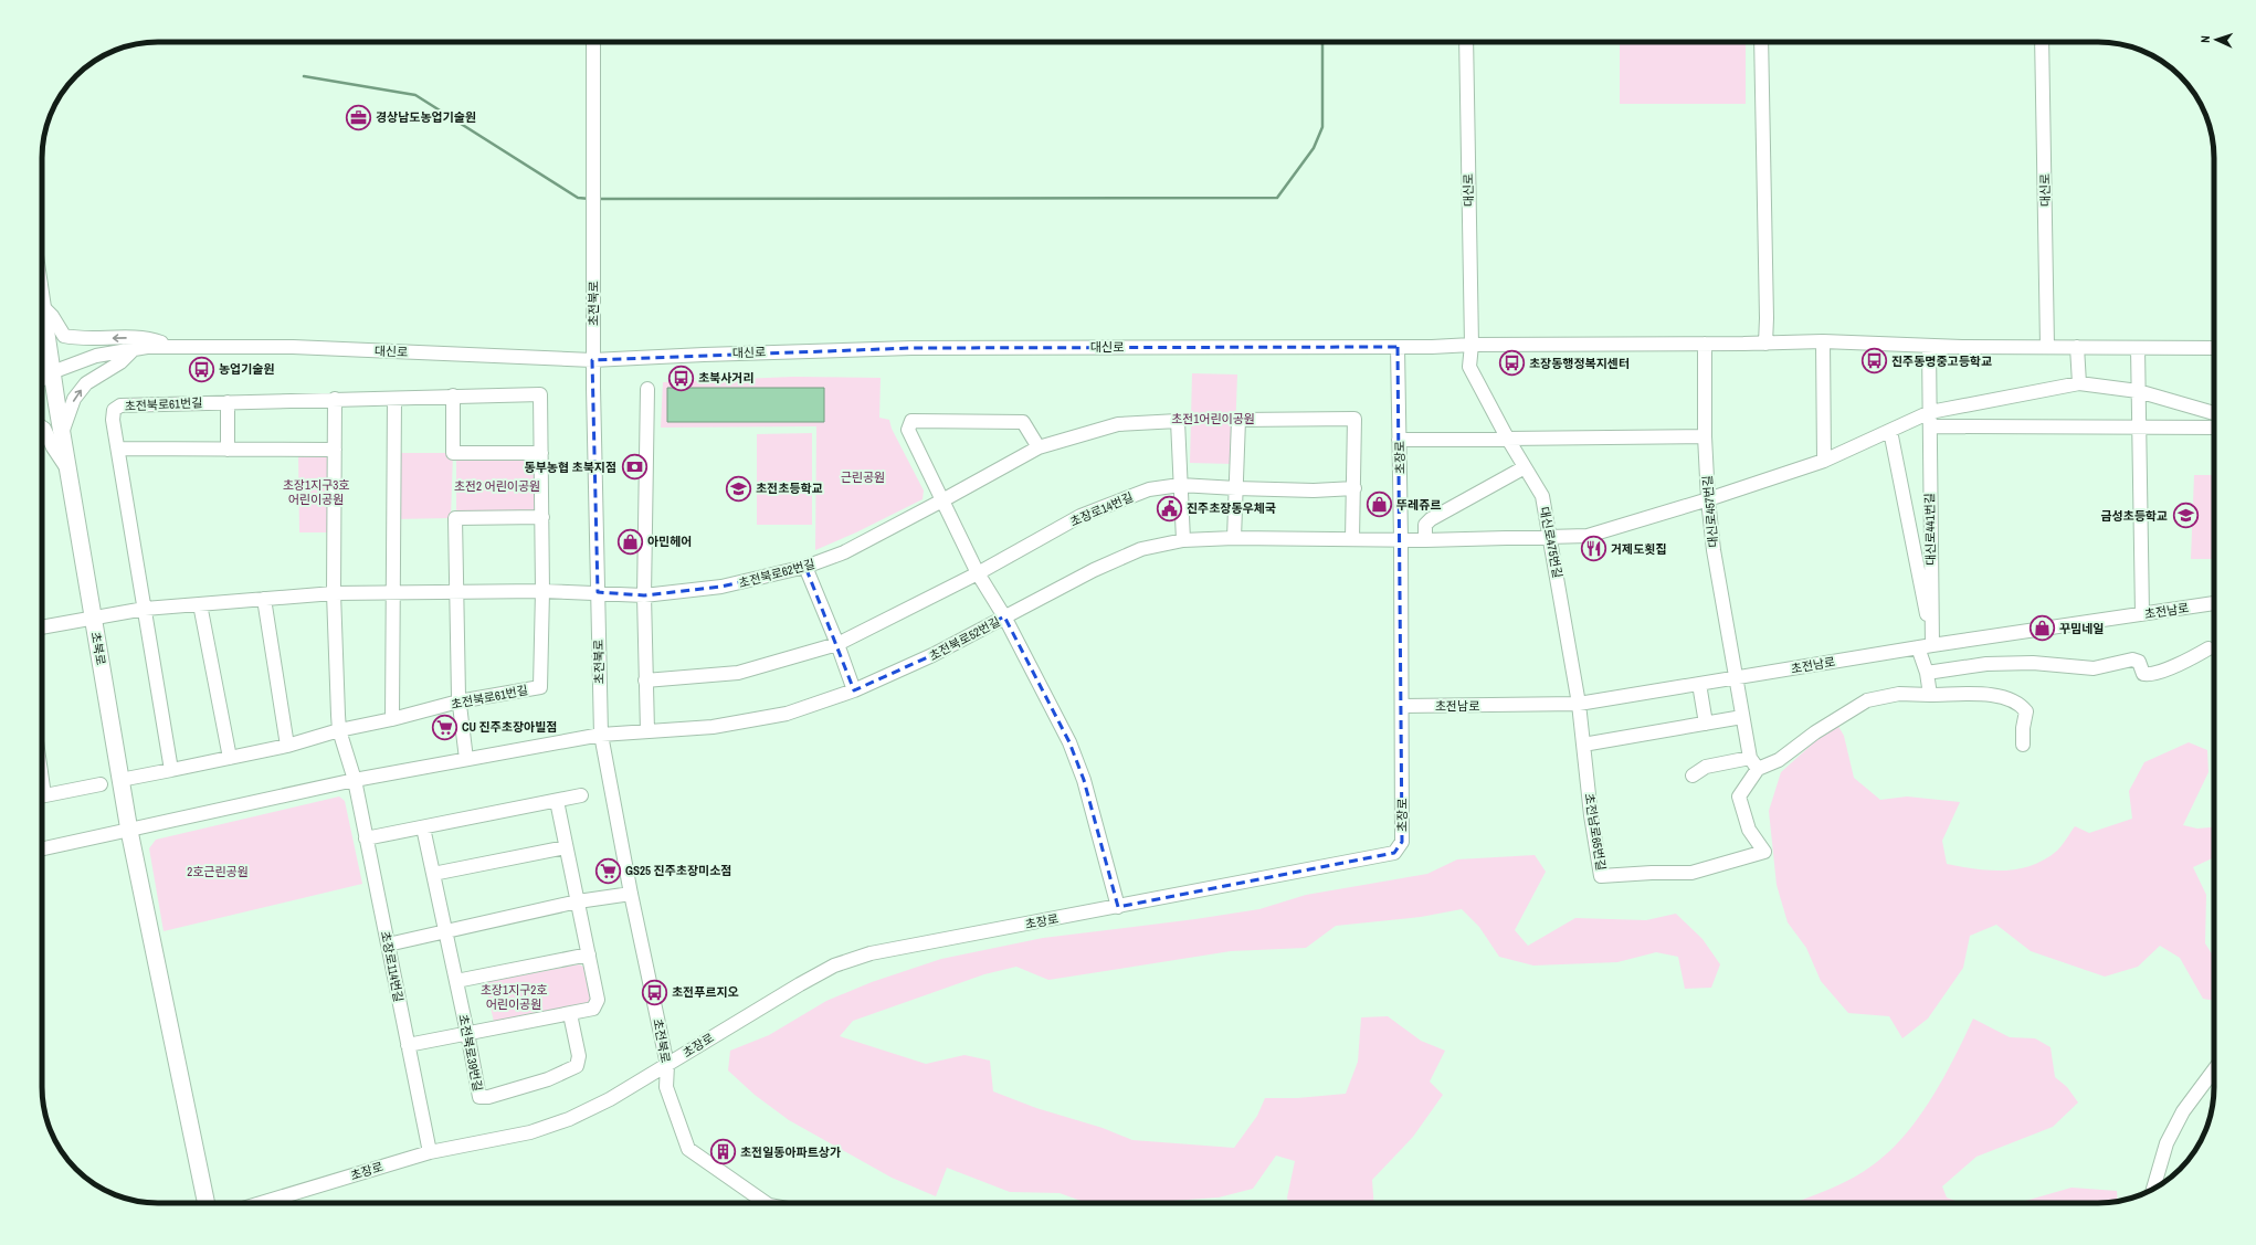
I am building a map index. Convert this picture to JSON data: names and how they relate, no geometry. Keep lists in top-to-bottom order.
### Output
{
  "streets": {
    "main road": ["초북로"],
    "street": [
      "대신로",
      "초전북로",
      "초전북로61번길",
      "초장로",
      "초장로14번길",
      "대신로457번길",
      "대신로441번길",
      "대신로475번길",
      "초전북로62번길",
      "초전남로",
      "초전북로52번길",
      "초전남로65번길",
      "초장로114번길",
      "초전북로39번길"
    ]
  },
  "crossings": [
    ["대신로", "초전북로"],
    ["대신로", "초장로"],
    ["대신로", "대신로457번길"],
    ["대신로", "대신로441번길"],
    ["대신로", "대신로475번길"],
    ["대신로", "초북로"],
    ["초전북로", "초장로"],
    ["초전북로", "초전북로62번길"],
    ["초전북로", "초전북로52번길"],
    ["초장로", "초전남로"],
    ["초장로", "초장로114번길"],
    ["초장로14번길", "초전북로62번길"],
    ["초장로14번길", "초전북로52번길"],
    ["대신로457번길", "초전남로"],
    ["대신로441번길", "초전남로"],
    ["대신로475번길", "초전남로"],
    ["대신로475번길", "초전남로65번길"],
    ["초전북로62번길", "초전북로52번길"],
    ["초전남로", "초전남로65번길"],
    ["초전북로52번길", "초북로"],
    ["초전북로52번길", "초장로114번길"]
  ],
  "parks": [
    "초전1어린이공원",
    "근린공원",
    "초장1지구3호 어린이공원",
    "초전2 어린이공원",
    "2호근린공원",
    "초장1지구2호 어린이공원"
  ],
  "places": {
    "office": ["경상남도농업기술원"],
    "bus stop": [
      "진주동명중고등학교",
      "초장동행정복지센터",
      "농업기술원",
      "초북사거리",
      "초전푸르지오"
    ],
    "bank": ["동부농협 초북지점"],
    "school or university": ["초전초등학교", "금성초등학교"],
    "shop": ["뚜레쥬르", "아민헤어", "꾸밈네일"],
    "public building": ["진주초장동우체국"],
    "restaurant": ["거제도횟집"],
    "supermarket": ["CU 진주초장아빌점", "GS25 진주초장미소점"],
    "building": ["초전일동아파트상가"]
  },
  "north": "left"
}
